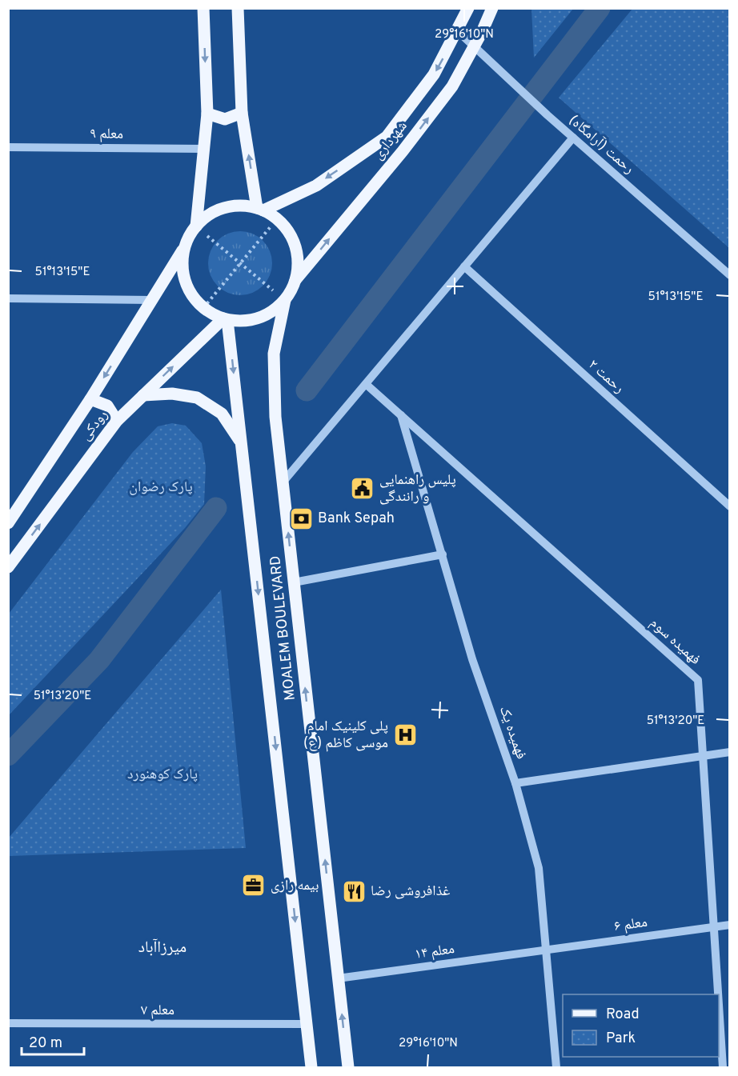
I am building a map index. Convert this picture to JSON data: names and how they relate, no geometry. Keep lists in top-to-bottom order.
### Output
{
  "streets": {
    "main road": ["شهرداری", "رودکی", "MOALEM BOULEVARD"],
    "street": [
      "معلم ۹",
      "رحمت (آرامگاه)",
      "رحمت ۲",
      "فهمیده سوم",
      "فهمیده یک",
      "معلم ۶",
      "معلم ۱۴",
      "معلم ۷"
    ]
  },
  "crossings": [
    ["شهرداری", "رحمت (آرامگاه)"],
    ["رودکی", "MOALEM BOULEVARD"],
    ["MOALEM BOULEVARD", "معلم ۱۴"],
    ["MOALEM BOULEVARD", "معلم ۷"],
    ["فهمیده سوم", "فهمیده یک"],
    ["فهمیده سوم", "معلم ۶"],
    ["فهمیده یک", "معلم ۶"],
    ["معلم ۶", "معلم ۱۴"]
  ],
  "districts": ["میرزاآباد"],
  "parks": ["پارک رضوان", "پارک کوهنورد"],
  "places": {
    "public building": ["پلیس راهنمایی و رانندگی"],
    "bank": ["Bank Sepah"],
    "hospital": ["پلی کلینیک امام موسی کاظم (ع)"],
    "office": ["بیمه رازی"],
    "restaurant": ["غذافروشی رضا"]
  },
  "legend": ["Road", "Park"],
  "scale_bar": "20 m",
  "coordinates": ["29°16'10\"N", "51°13'15\"E", "51°13'20\"E"]
}
